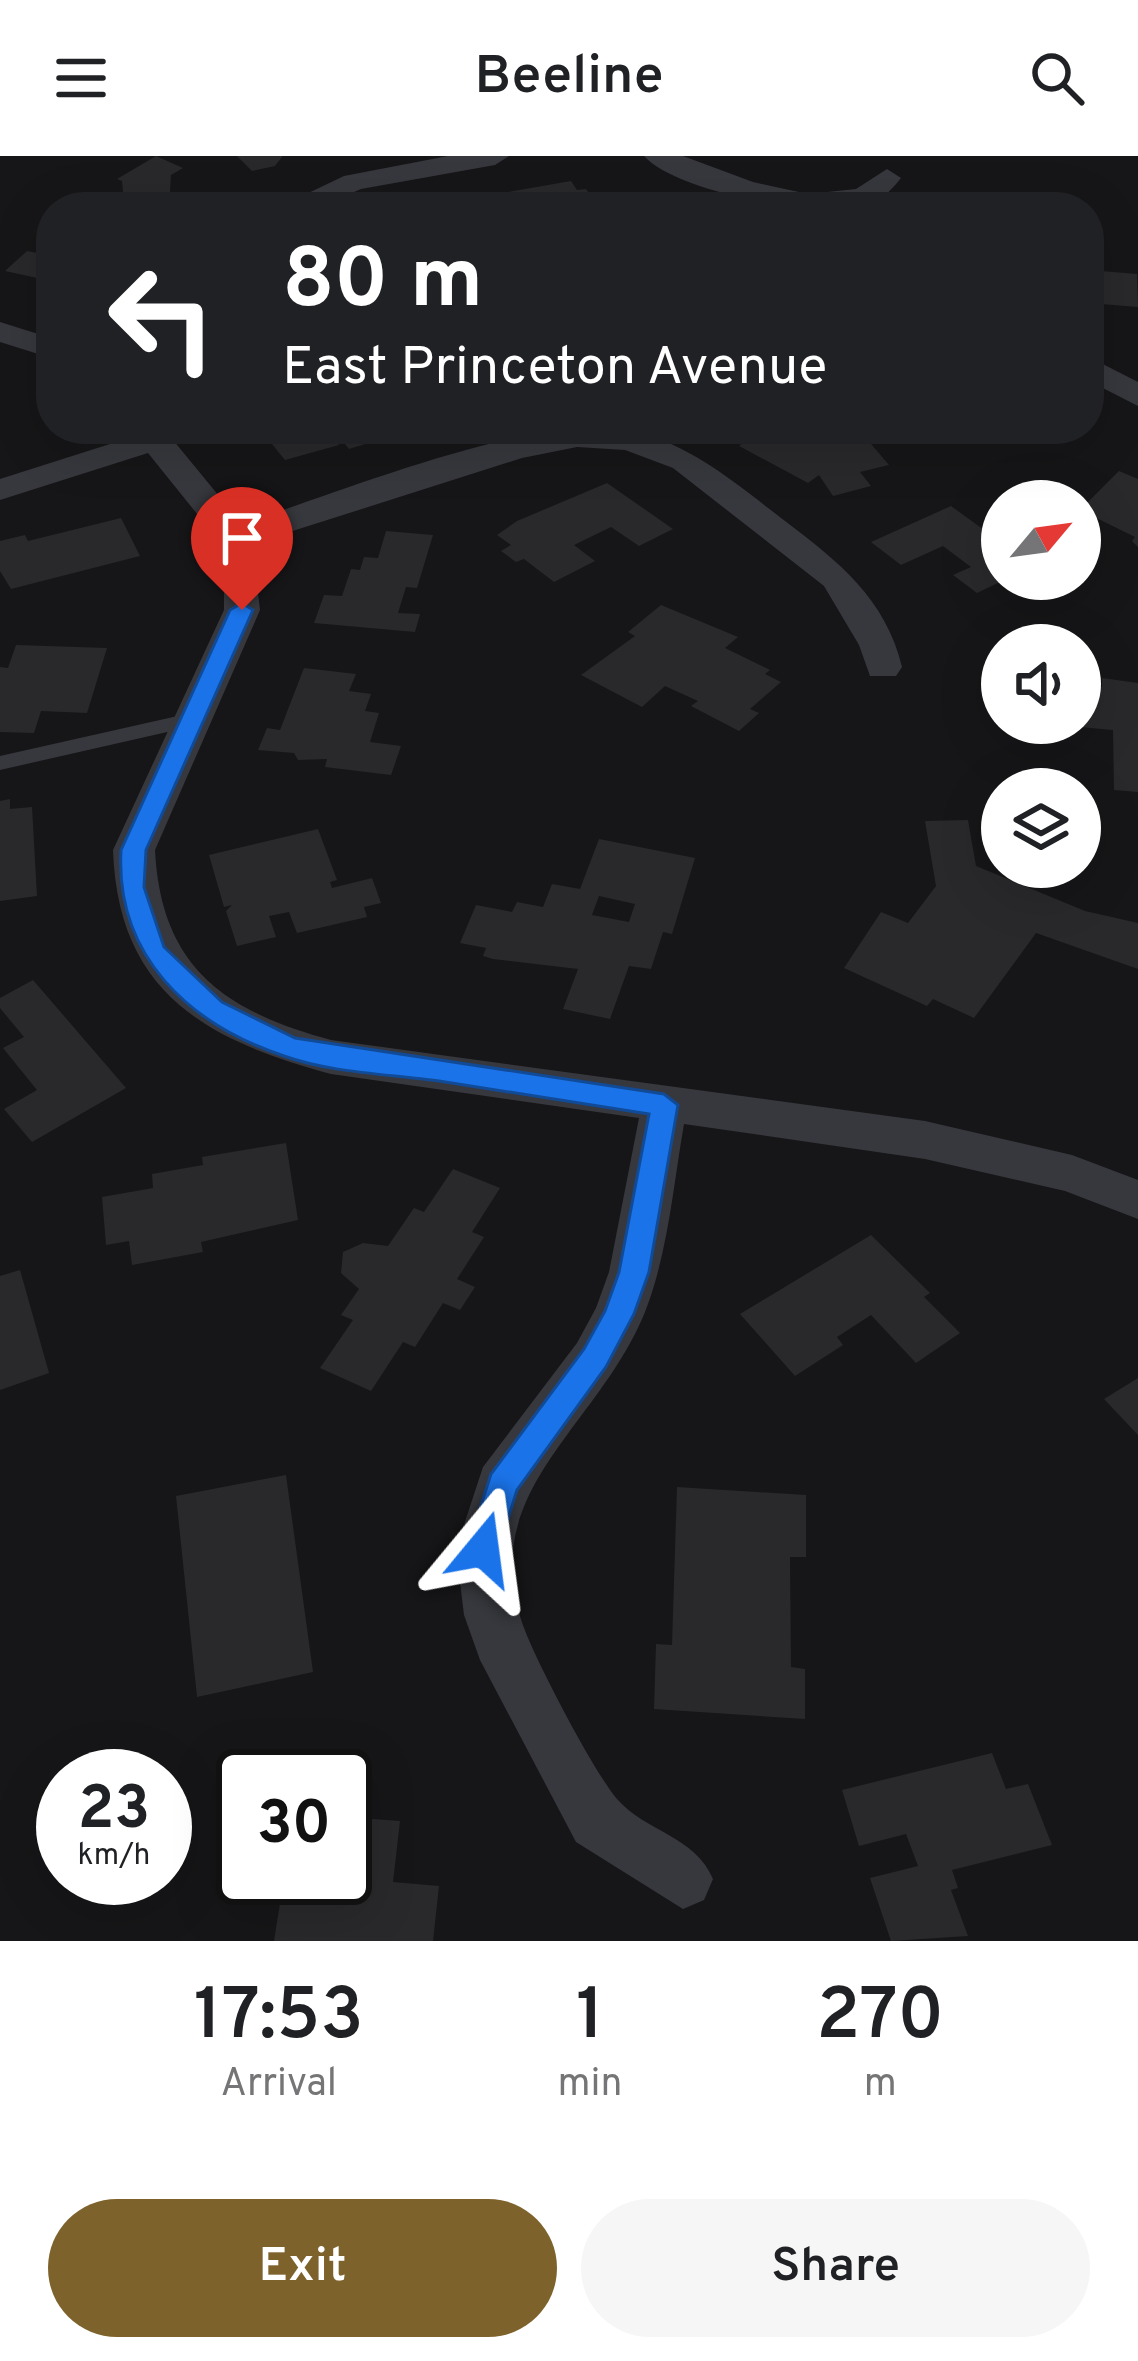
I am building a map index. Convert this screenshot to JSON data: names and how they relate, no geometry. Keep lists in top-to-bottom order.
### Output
{
  "north": "top right",
  "page": {
    "header": "Beeline",
    "turn": ["80 m", "East Princeton Avenue"],
    "speed": "23 km/h",
    "limit": "30",
    "eta": [
      "17:53",
      "Arrival",
      "1",
      "min",
      "270",
      "m"
    ],
    "buttons": ["Exit", "Share"]
  }
}
